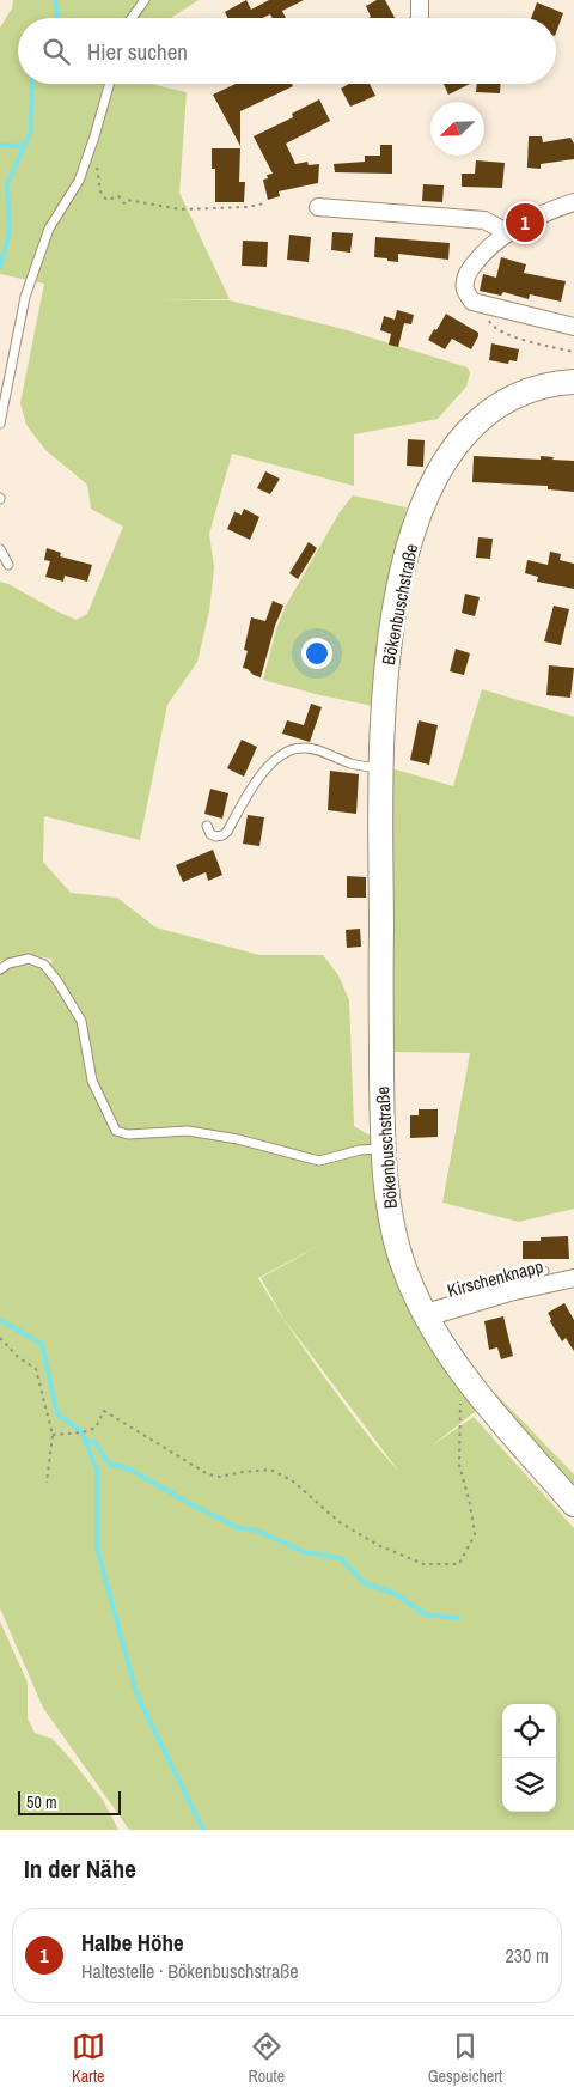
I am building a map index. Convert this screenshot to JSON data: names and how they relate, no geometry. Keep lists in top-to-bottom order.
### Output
{
  "streets": {
    "main road": ["Bökenbuschstraße"],
    "street": ["Kirschenknapp"]
  },
  "crossings": [
    ["Bökenbuschstraße", "Kirschenknapp"]
  ],
  "scale_bar": "50 m",
  "north": "bottom left",
  "page": {
    "search": "Hier suchen",
    "pins": "1",
    "scale": "50 m",
    "heading": "In der Nähe",
    "list": [
      {
        "mark": "1",
        "name": "Halbe Höhe",
        "note": "Haltestelle · Bökenbuschstraße",
        "value": "230 m"
      }
    ],
    "nav": ["Karte", "Route", "Gespeichert"]
  }
}
